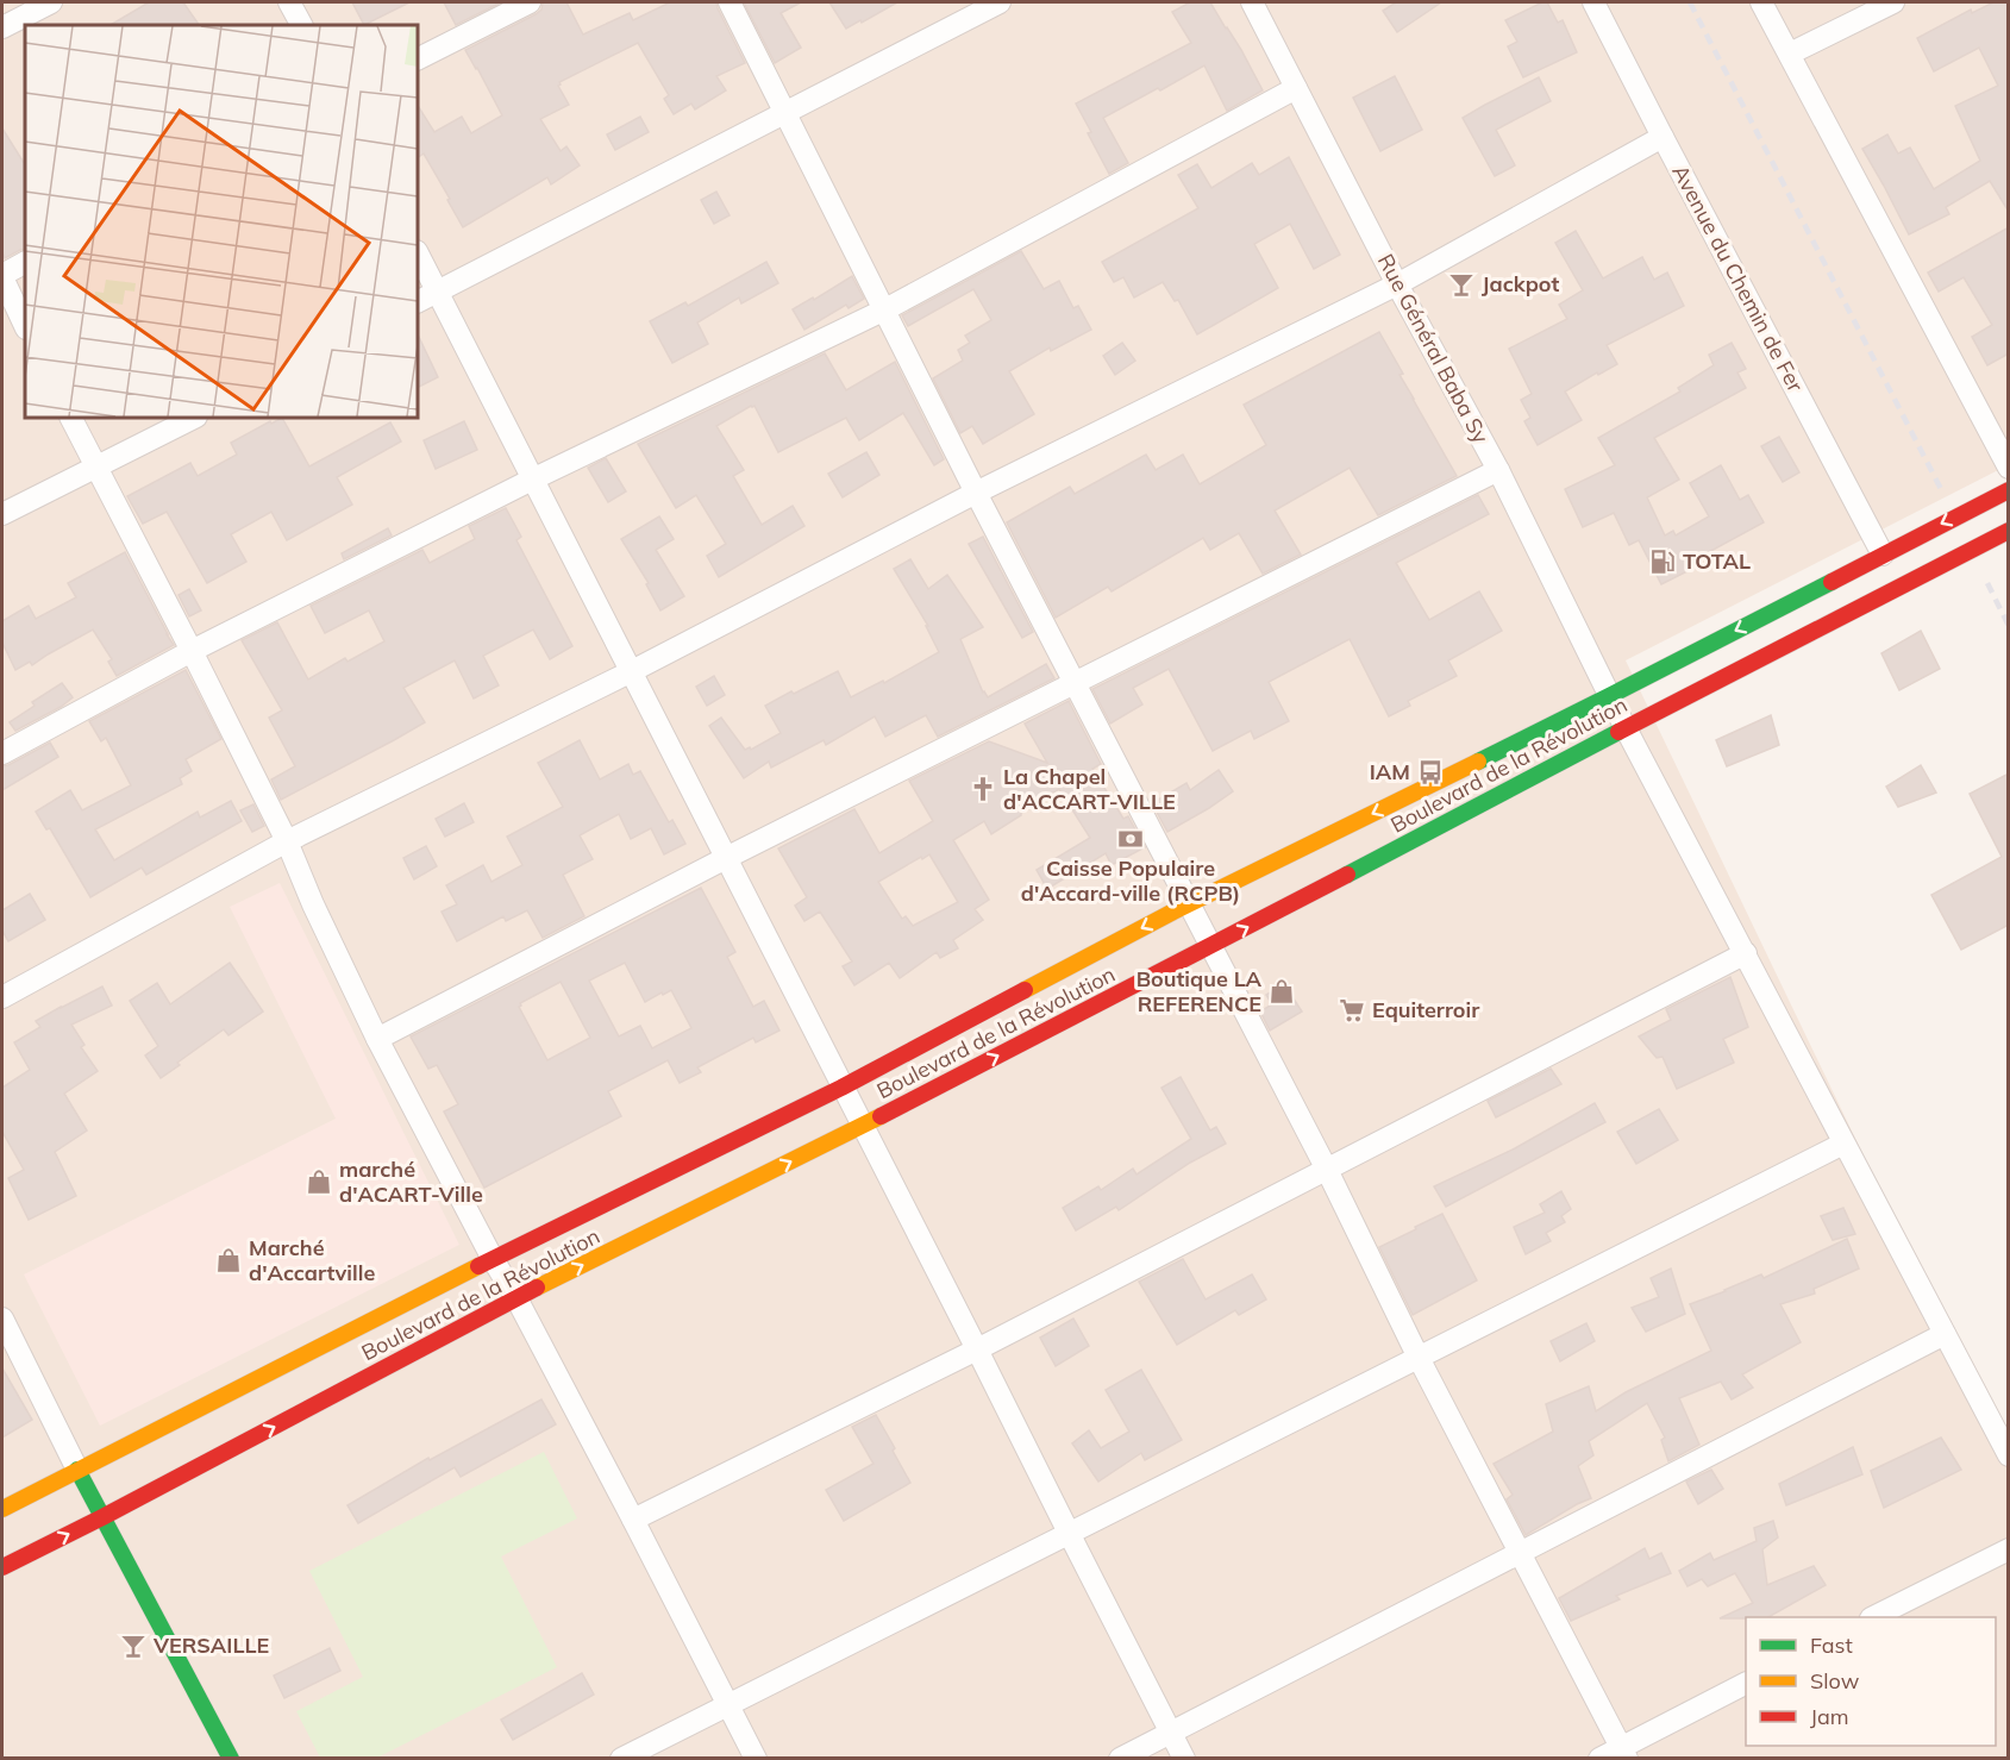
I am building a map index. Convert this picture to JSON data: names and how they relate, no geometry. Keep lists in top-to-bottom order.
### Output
{
  "streets": {
    "main road": ["Boulevard de la Révolution"],
    "street": ["Avenue du Chemin de Fer", "Rue Général Baba Sy"]
  },
  "crossings": [
    ["Avenue du Chemin de Fer", "Boulevard de la Révolution"],
    ["Rue Général Baba Sy", "Boulevard de la Révolution"]
  ],
  "places": {
    "bar": ["Jackpot", "VERSAILLE"],
    "fuel station": ["TOTAL"],
    "bus stop": ["IAM"],
    "church": ["La Chapel d'ACCART-VILLE"],
    "bank": ["Caisse Populaire d'Accard-ville (RCPB)"],
    "shop": ["Boutique LA REFERENCE", "marché d'ACART-Ville", "Marché d'Accartville"],
    "supermarket": ["Equiterroir"]
  },
  "legend": ["Fast", "Slow", "Jam"]
}
